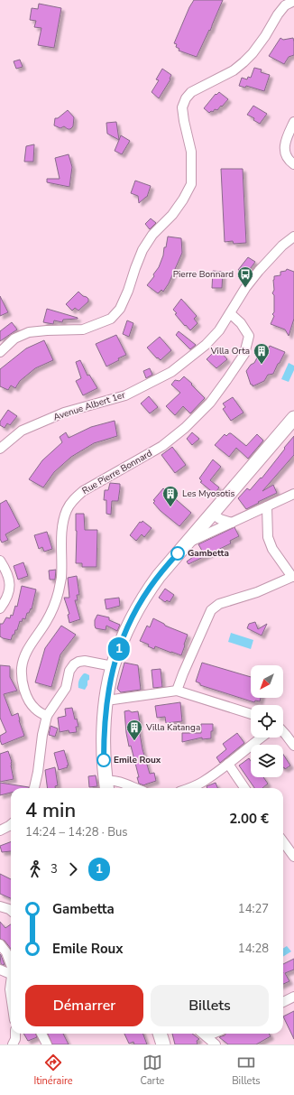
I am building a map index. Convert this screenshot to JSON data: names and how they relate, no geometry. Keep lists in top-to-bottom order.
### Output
{
  "streets": {
    "street": ["Avenue Albert 1er", "Rue Pierre Bonnard"]
  },
  "crossings": [
    ["Avenue Albert 1er", "Rue Pierre Bonnard"]
  ],
  "places": {
    "bus stop": ["Pierre Bonnard"],
    "building": ["Villa Orta", "Les Myosotis", "Villa Katanga"],
    "other": ["Gambetta", "Emile Roux"]
  },
  "lines": ["bus line 1"],
  "north": "bottom left",
  "page": {
    "on_map": "1",
    "heading": ["4 min", "14:24 – 14:28 · Bus", "2.00 €"],
    "legs": ["3", "1"],
    "list": [
      {
        "name": "Gambetta",
        "value": "14:27"
      },
      {
        "name": "Emile Roux",
        "value": "14:28"
      }
    ],
    "buttons": ["Démarrer", "Billets"],
    "tabs": ["Itinéraire", "Carte", "Billets"]
  }
}
